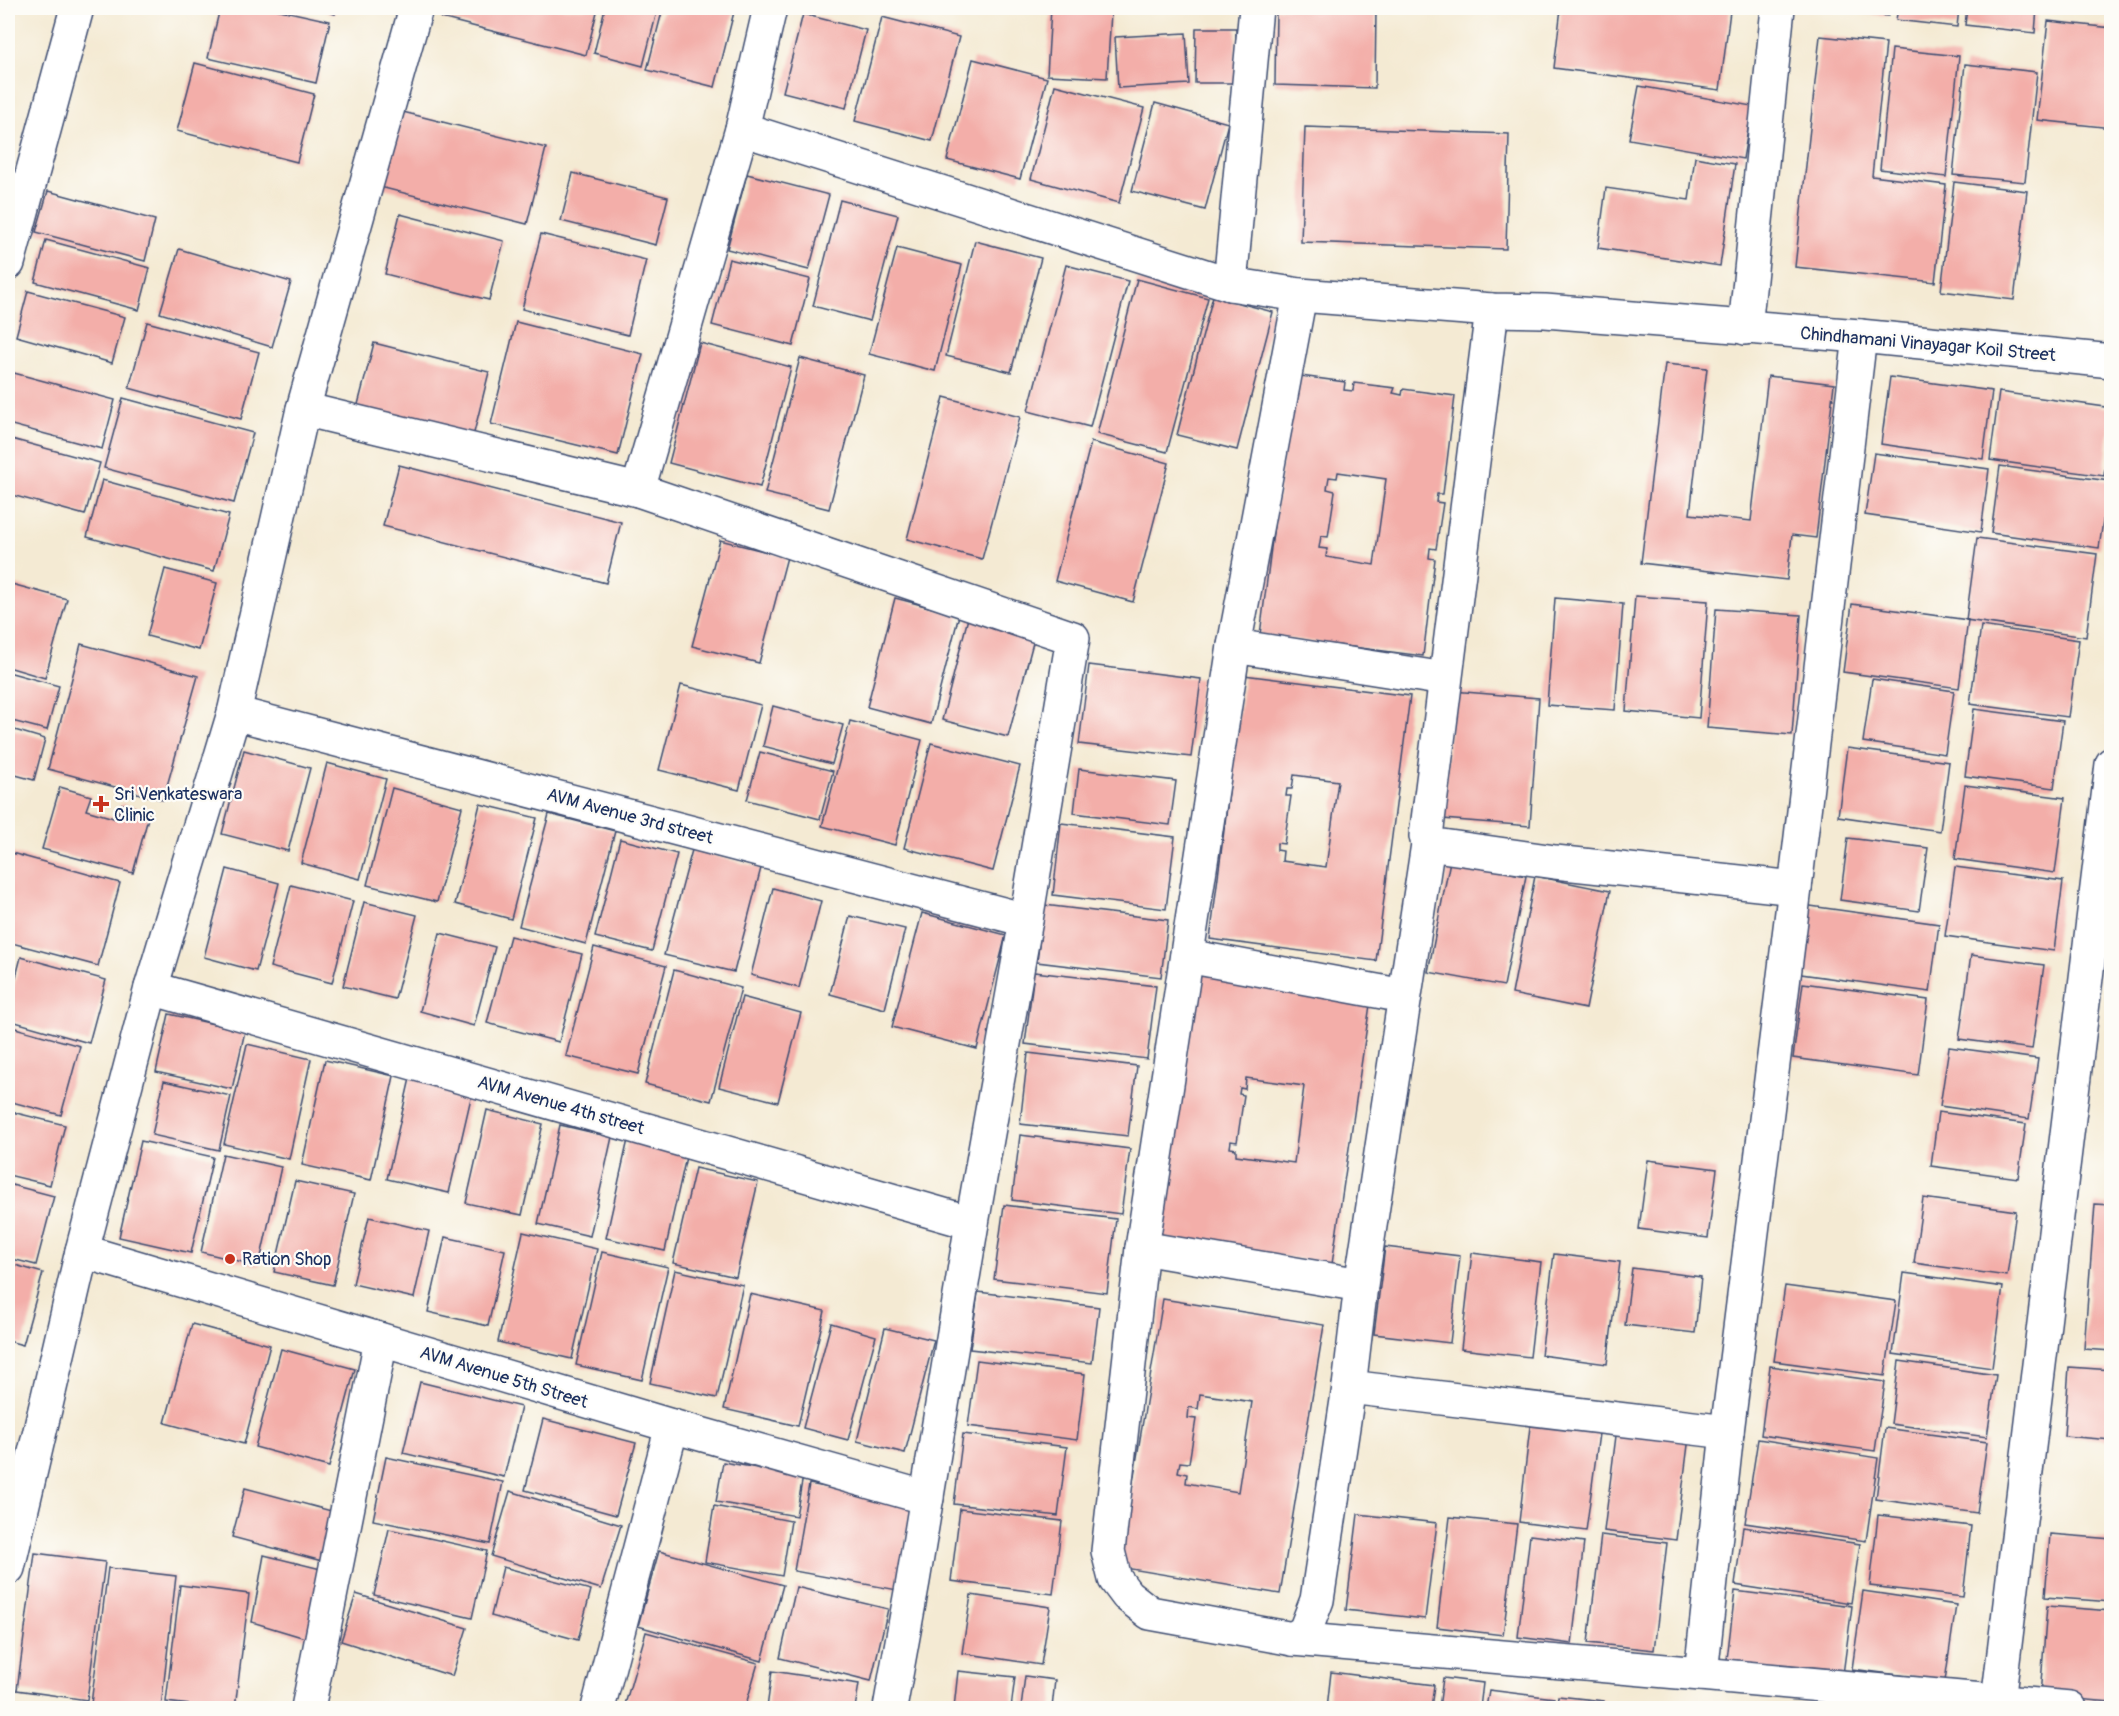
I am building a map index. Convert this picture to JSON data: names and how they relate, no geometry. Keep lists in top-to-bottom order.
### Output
{
  "streets": {
    "street": [
      "Chindhamani Vinayagar Koil Street",
      "AVM Avenue 3rd street",
      "AVM Avenue 4th street",
      "AVM Avenue 5th Street"
    ]
  },
  "places": {
    "health": ["Sri Venkateswara Clinic"],
    "other": ["Ration Shop"]
  }
}
